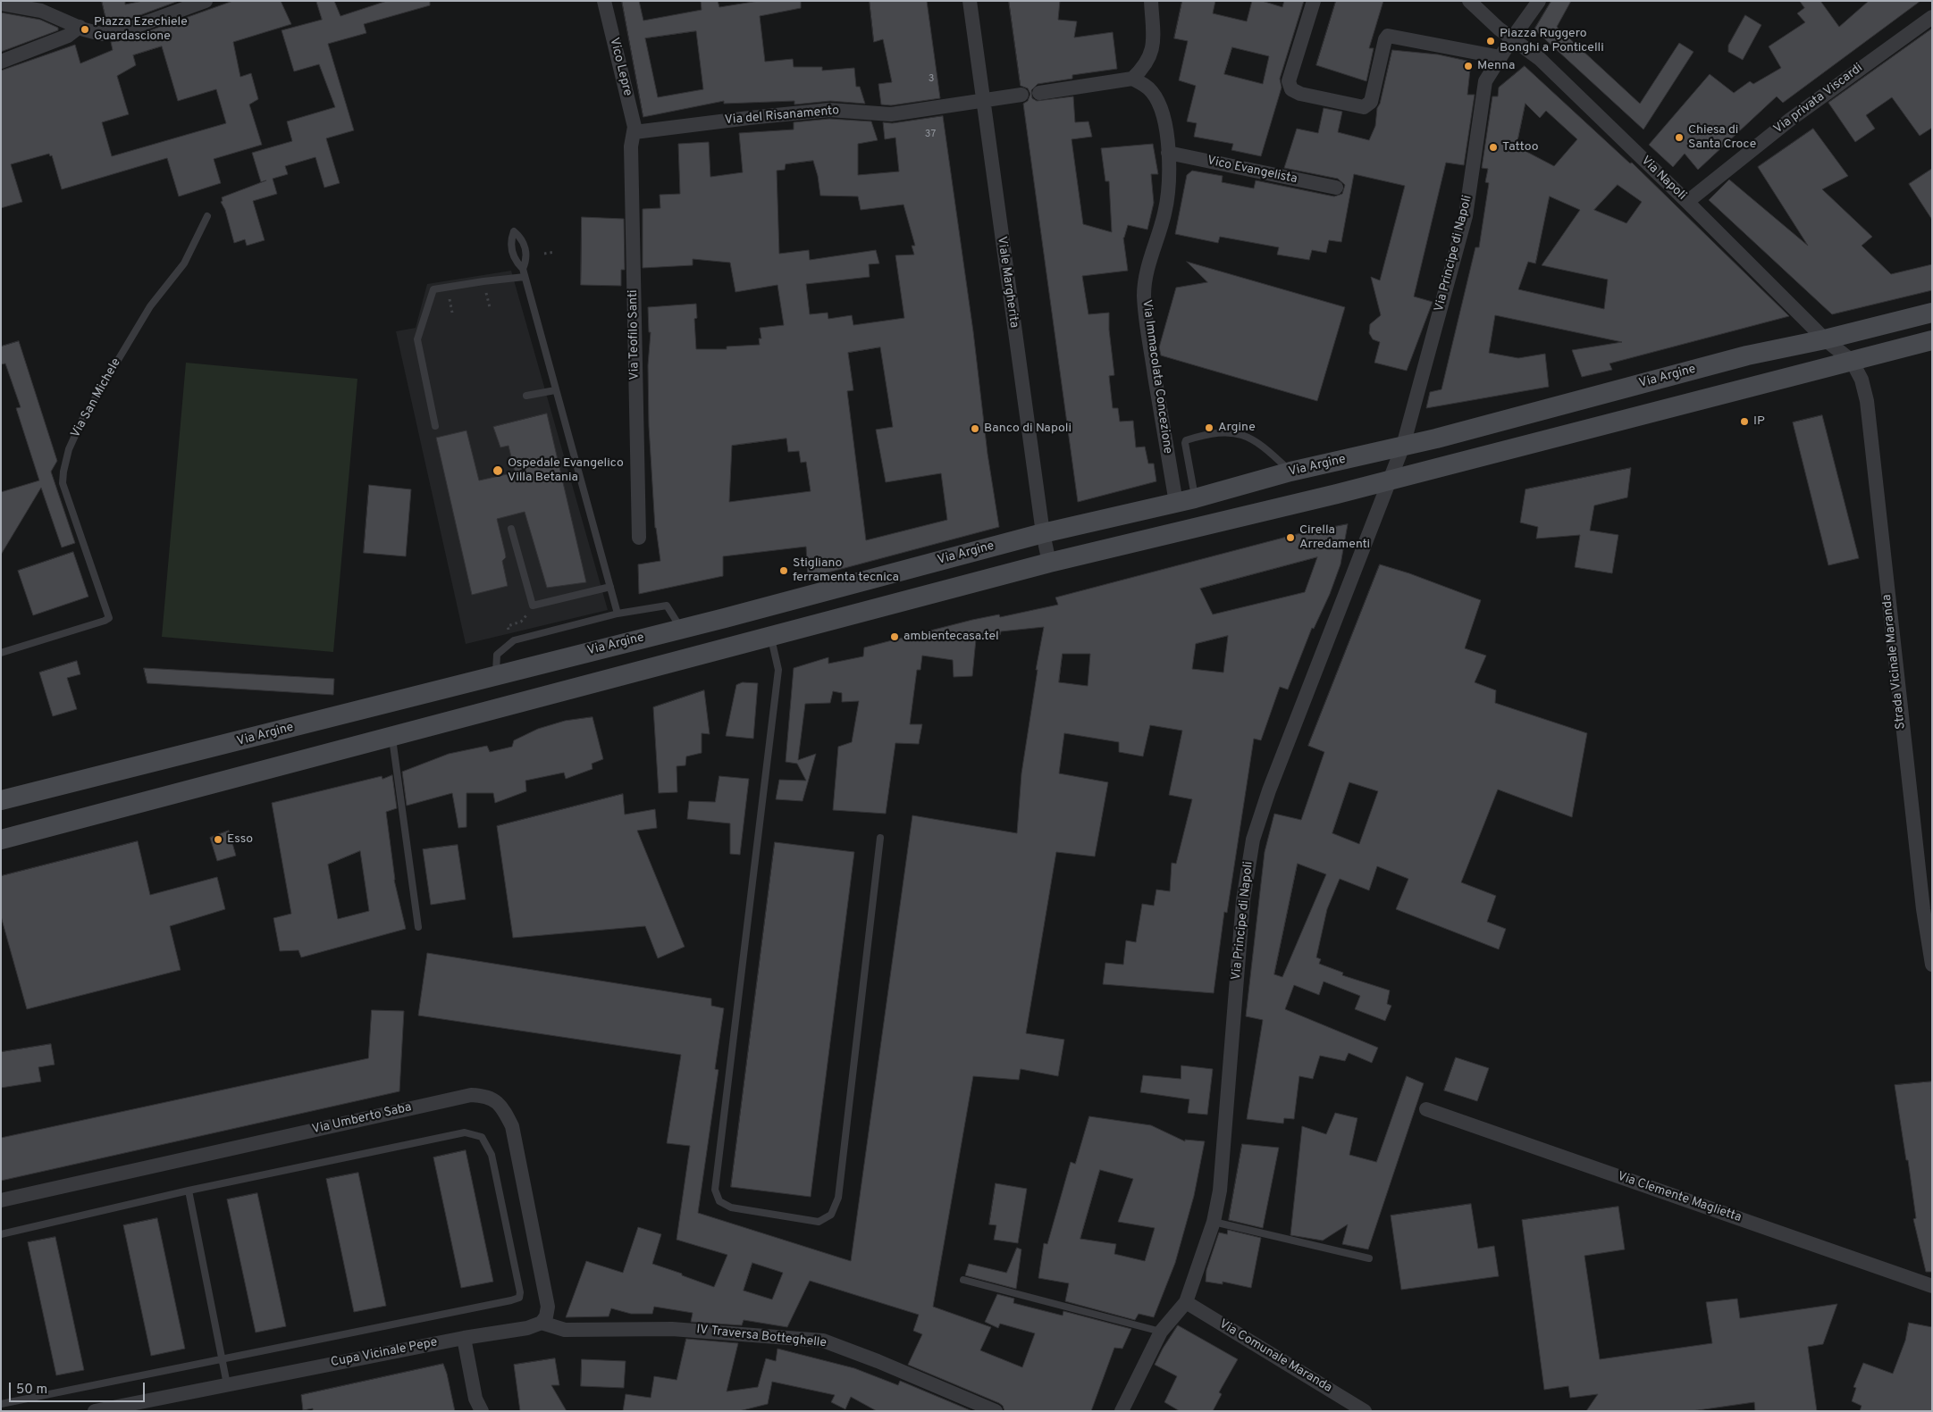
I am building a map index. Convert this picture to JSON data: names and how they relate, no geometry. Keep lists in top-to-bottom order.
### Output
{
  "streets": {
    "street": [
      "Vico Lepre",
      "Via privata Viscardi",
      "Via del Risanamento",
      "Vico Evangelista",
      "Via Napoli",
      "Via Principe di Napoli",
      "Viale Margherita",
      "Via Teofilo Santi",
      "Via Immacolata Concezione",
      "Via Argine",
      "Strada Vicinale Maranda",
      "Via Umberto Saba",
      "Via Clemente Maglietta",
      "IV Traversa Botteghelle",
      "Cupa Vicinale Pepe",
      "Via Comunale Maranda"
    ],
    "lane": ["Via San Michele"]
  },
  "crossings": [
    ["Vico Lepre", "Via del Risanamento"],
    ["Vico Lepre", "Via Teofilo Santi"],
    ["Via privata Viscardi", "Via Napoli"],
    ["Via del Risanamento", "Viale Margherita"],
    ["Via del Risanamento", "Via Teofilo Santi"],
    ["Vico Evangelista", "Via Immacolata Concezione"],
    ["Via Napoli", "Via Principe di Napoli"],
    ["Via Napoli", "Via Argine"],
    ["Via Napoli", "Strada Vicinale Maranda"],
    ["Via Principe di Napoli", "Via Argine"],
    ["Via Principe di Napoli", "Via Comunale Maranda"],
    ["Viale Margherita", "Via Argine"],
    ["Via Immacolata Concezione", "Via Argine"],
    ["Via Umberto Saba", "IV Traversa Botteghelle"],
    ["Via Umberto Saba", "Cupa Vicinale Pepe"],
    ["IV Traversa Botteghelle", "Cupa Vicinale Pepe"]
  ],
  "places": [
    "Piazza Ezechiele Guardascione",
    "Piazza Ruggero Bonghi a Ponticelli",
    "Menna",
    "Chiesa di Santa Croce",
    "Tattoo",
    "IP",
    "Argine",
    "Banco di Napoli",
    "Ospedale Evangelico Villa Betania",
    "Cirella Arredamenti",
    "Stigliano ferramenta tecnica",
    "ambientecasa.tel",
    "Esso"
  ],
  "house_numbers": ["3", "37"],
  "scale_bar": "50 m"
}
